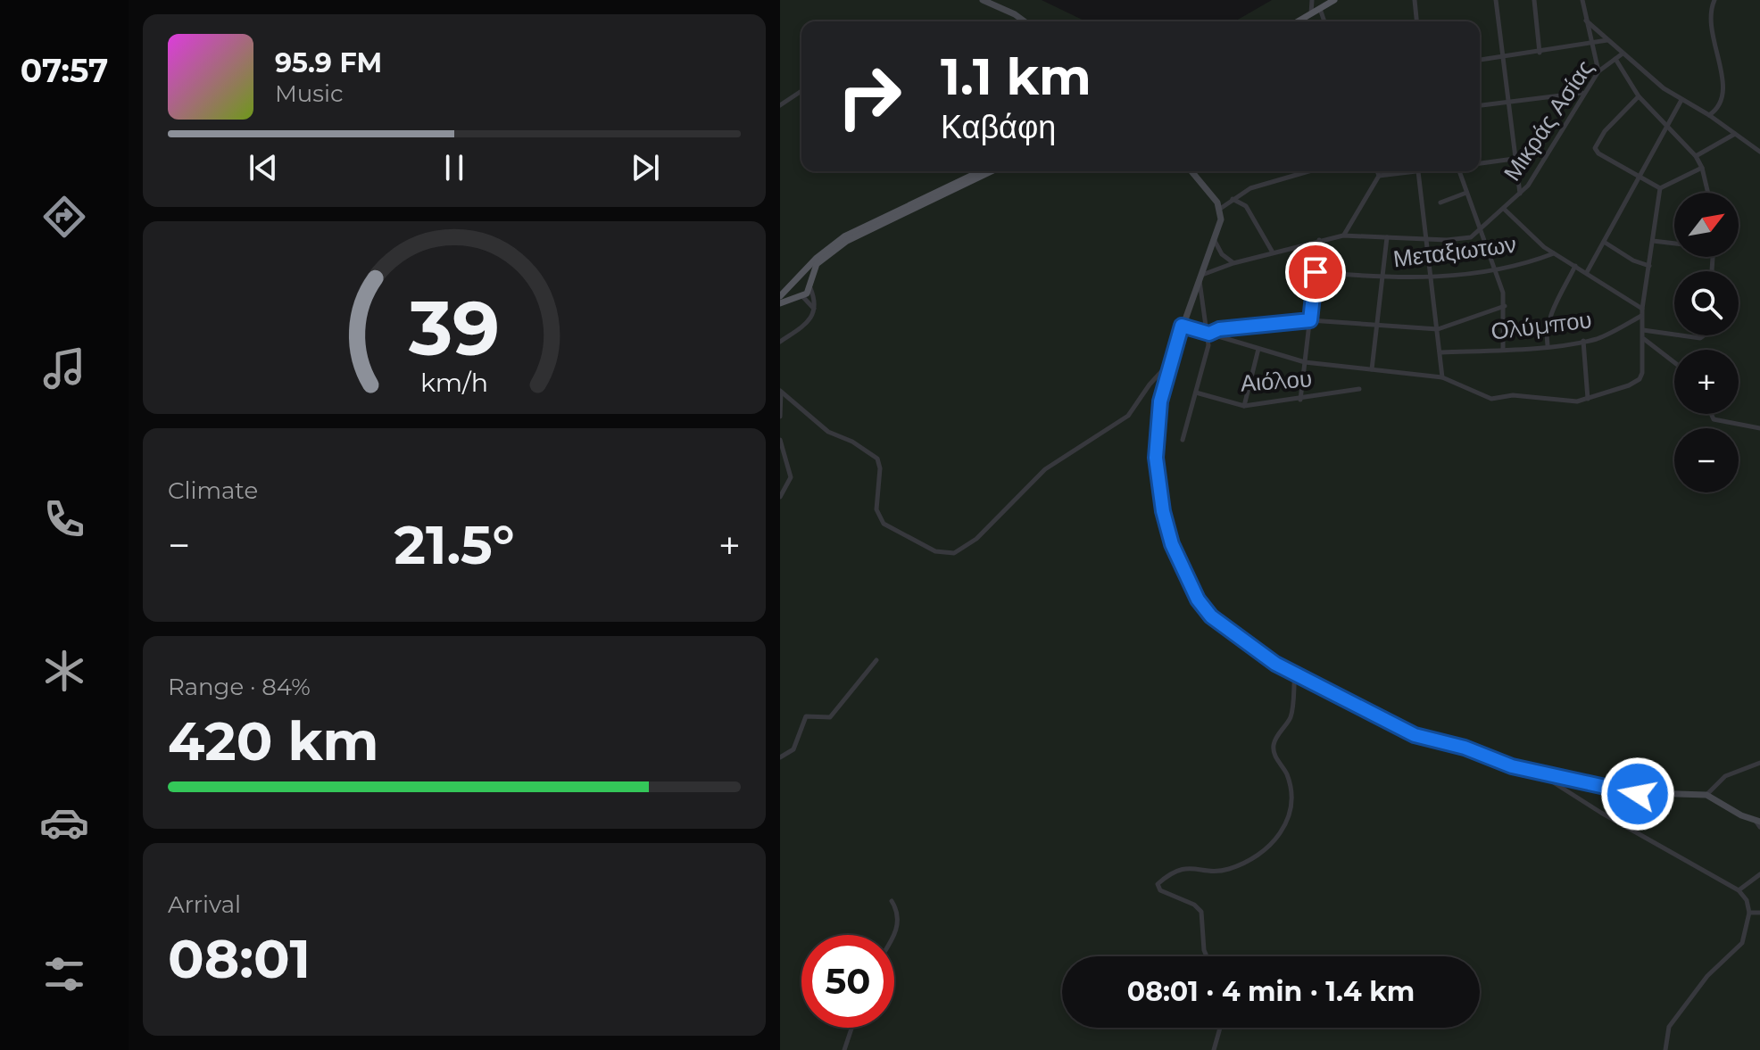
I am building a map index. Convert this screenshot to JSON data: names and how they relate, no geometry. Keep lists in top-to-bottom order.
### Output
{
  "streets": {
    "street": [
      "Μικράς Ασίας",
      "Μεταξιωτων",
      "Ολύμπου",
      "Αιόλου"
    ]
  },
  "north": "top right",
  "page": {
    "tabs": "07:57",
    "turn": ["1.1 km", "Καβάφη"],
    "song": ["95.9 FM", "Music"],
    "map_buttons": ["+", "−"],
    "tile": [
      "Climate",
      ["Range · 84%", "420 km"],
      ["Arrival", "08:01"]
    ],
    "heat": ["−", "21.5°", "+"],
    "limit": "50",
    "trip": "08:01 · 4 min · 1.4 km",
    "gauge": ["39", "km/h"]
  }
}
